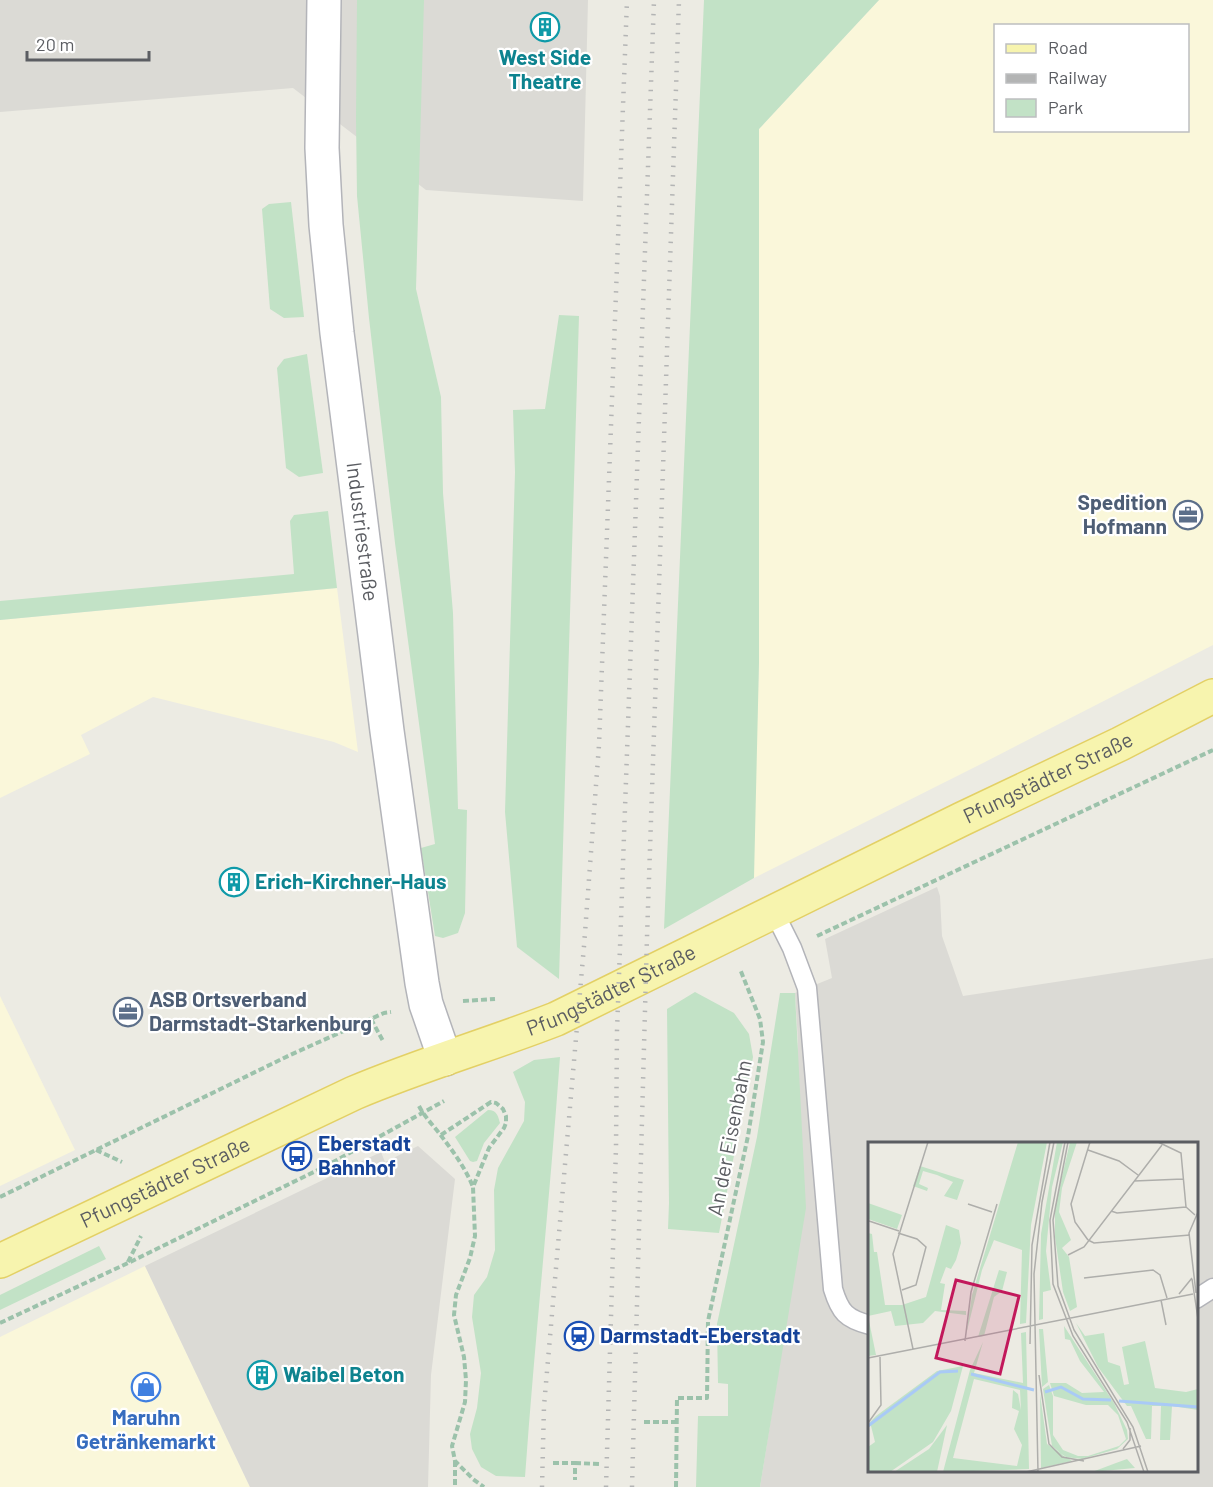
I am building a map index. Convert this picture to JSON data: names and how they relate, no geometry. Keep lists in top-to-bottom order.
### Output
{
  "streets": {
    "main road": ["Pfungstädter Straße"],
    "street": ["Industriestraße"],
    "path": ["An der Eisenbahn"]
  },
  "crossings": [
    ["Industriestraße", "Pfungstädter Straße"]
  ],
  "places": {
    "building": ["West Side Theatre", "Erich-Kirchner-Haus", "Waibel Beton"],
    "office": ["Spedition Hofmann", "ASB Ortsverband Darmstadt-Starkenburg"],
    "bus stop": ["Eberstadt Bahnhof"],
    "station": ["Darmstadt-Eberstadt"],
    "shop": ["Maruhn Getränkemarkt"]
  },
  "legend": ["Road", "Railway", "Park"],
  "scale_bar": "20 m"
}
